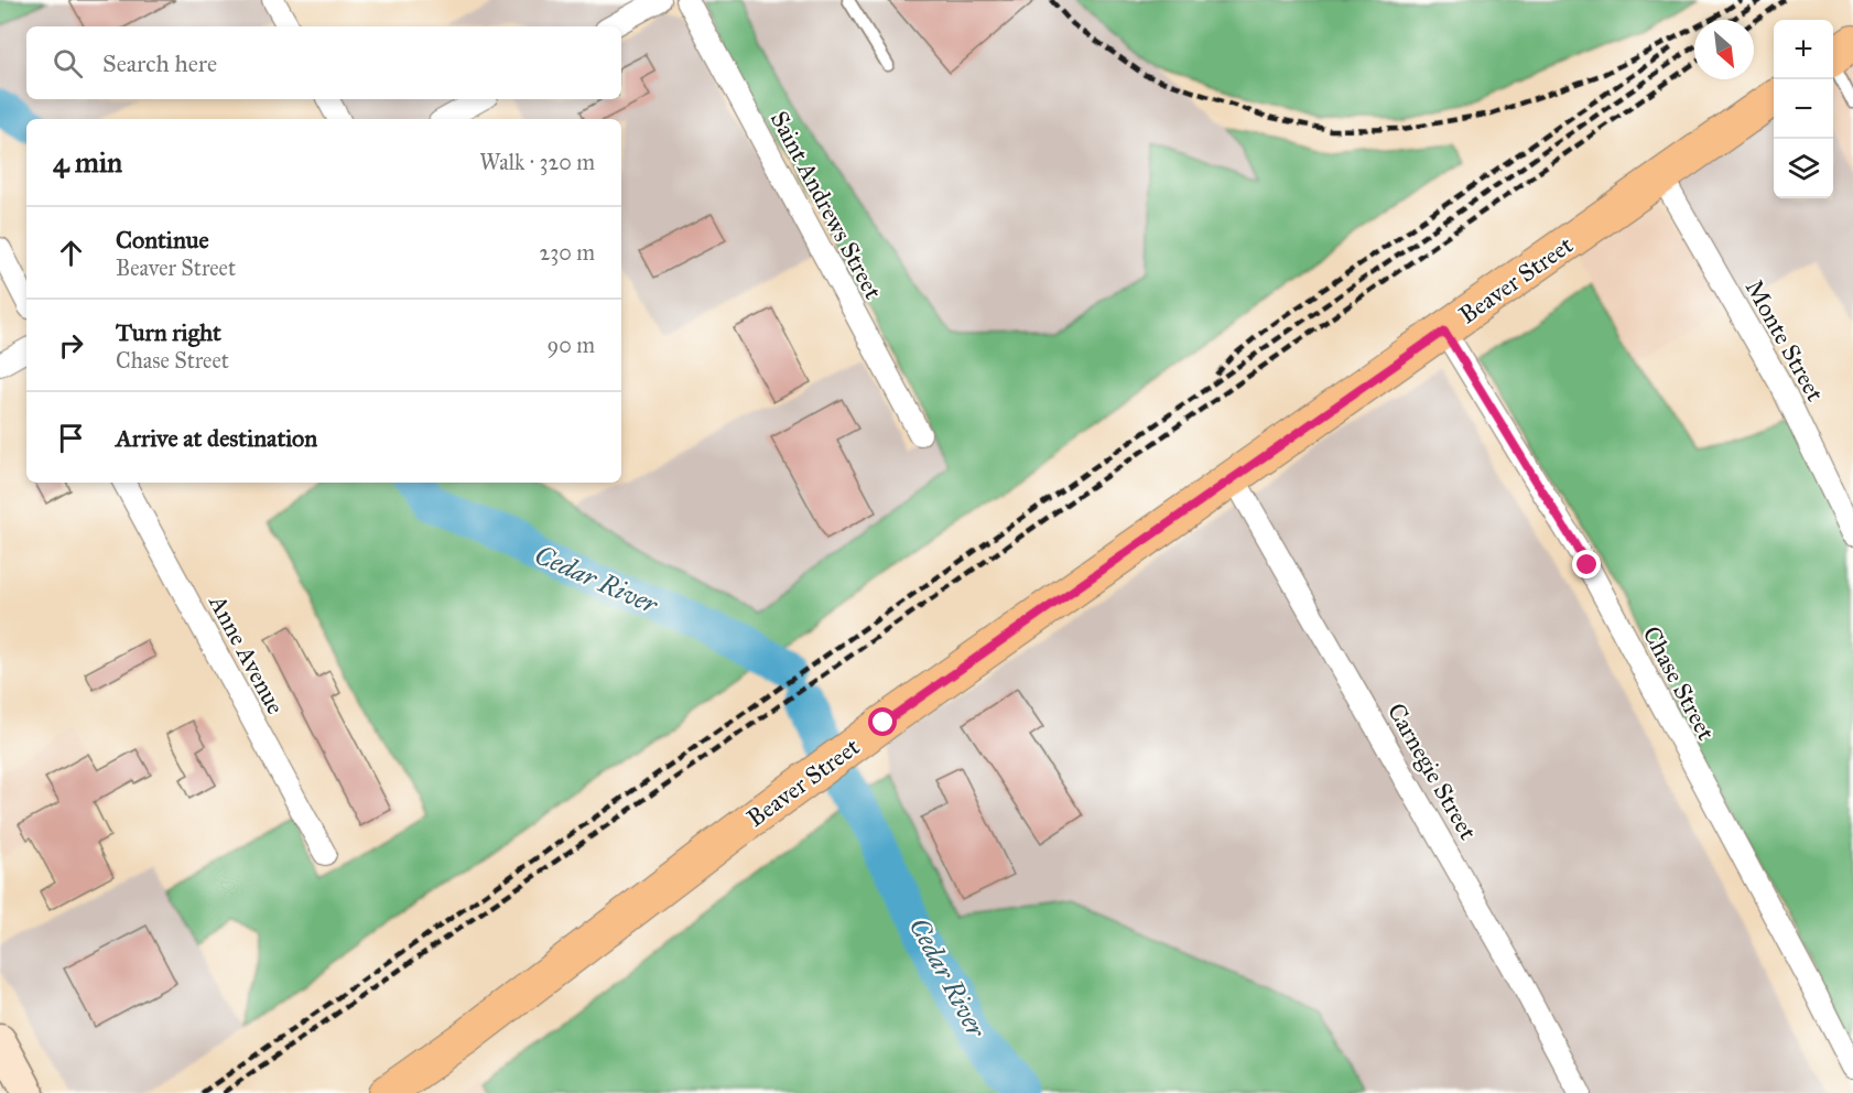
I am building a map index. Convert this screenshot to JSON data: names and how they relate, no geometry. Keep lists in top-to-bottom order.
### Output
{
  "streets": {
    "main road": ["Beaver Street"],
    "street": [
      "Saint Andrews Street",
      "Monte Street",
      "Anne Avenue",
      "Chase Street",
      "Carnegie Street"
    ]
  },
  "crossings": [
    ["Beaver Street", "Monte Street"],
    ["Beaver Street", "Chase Street"],
    ["Beaver Street", "Carnegie Street"]
  ],
  "water": ["Cedar River"],
  "north": "bottom right",
  "page": {
    "map_buttons": ["+", "−"],
    "search": "Search here",
    "heading": ["4 min", "Walk · 320 m"],
    "list": [
      ["Continue", "Beaver Street", "230 m"],
      ["Turn right", "Chase Street", "90 m"],
      "Arrive at destination"
    ]
  }
}
